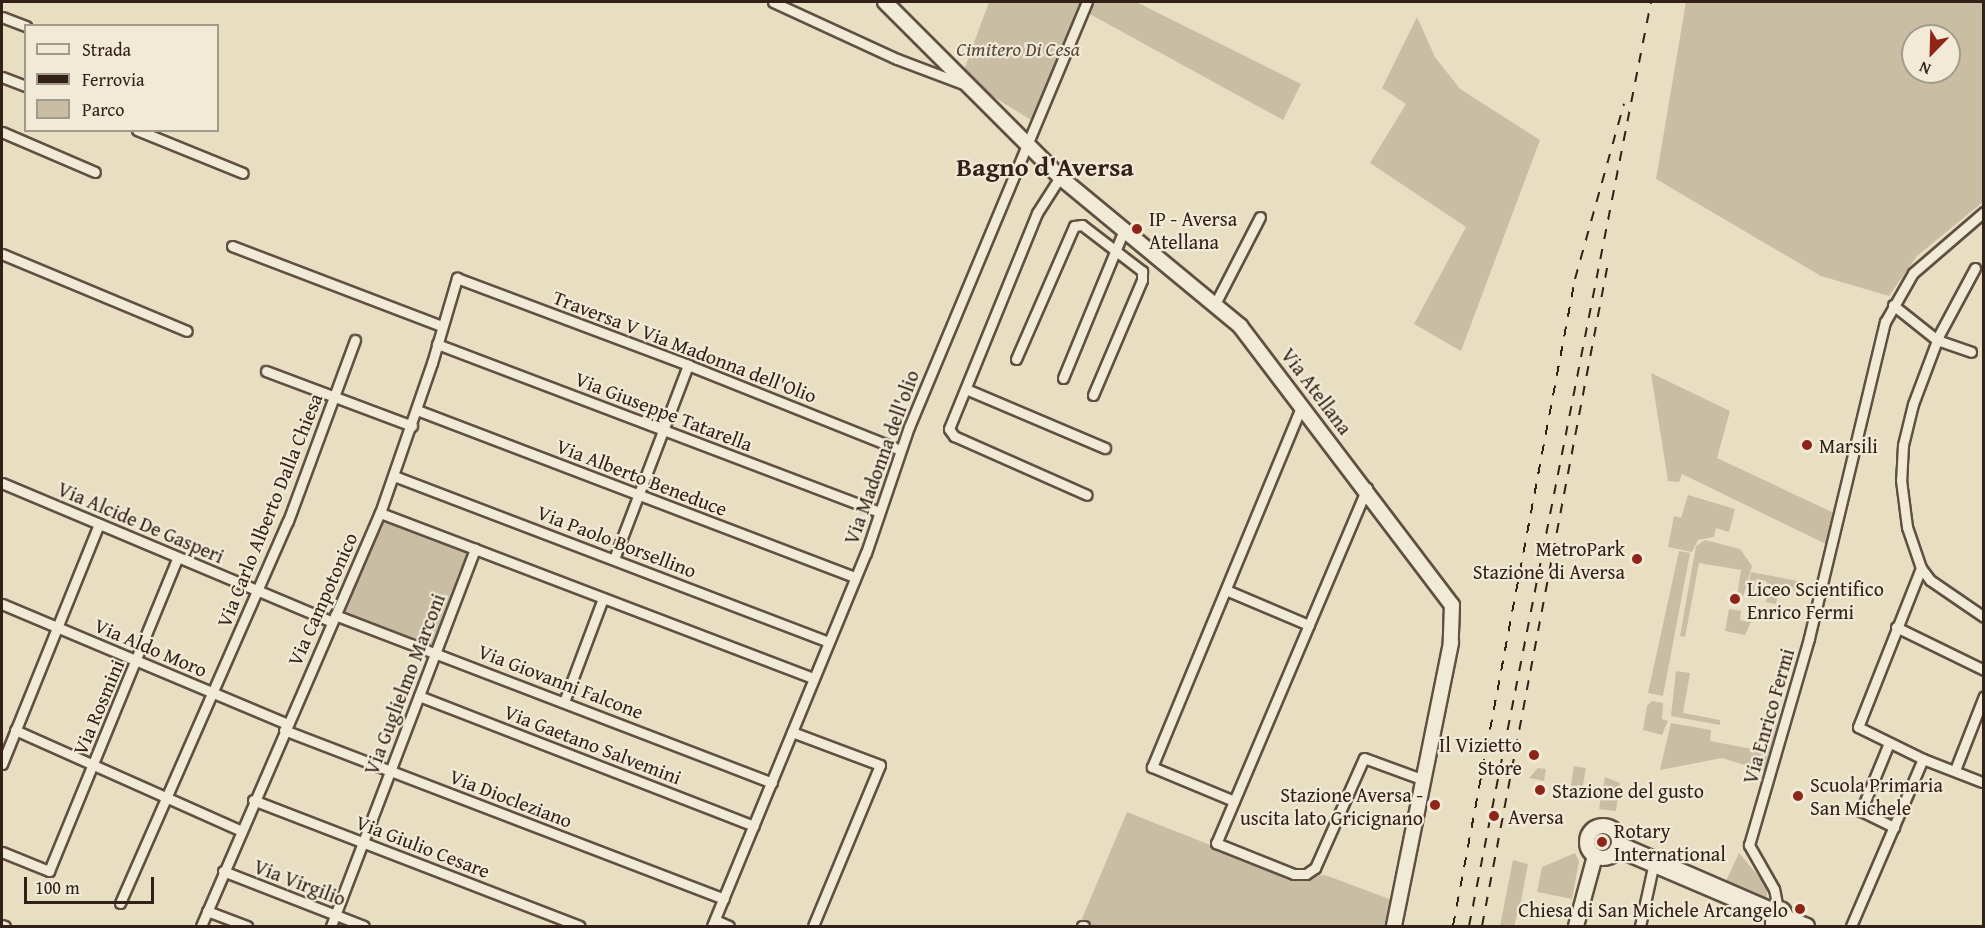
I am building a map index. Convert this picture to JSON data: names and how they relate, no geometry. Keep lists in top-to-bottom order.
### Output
{
  "streets": {
    "main road": ["Via Atellana"],
    "street": [
      "Traversa V Via Madonna dell'Olio",
      "Via Giuseppe Tatarella",
      "Via Madonna dell'olio",
      "Via Alberto Beneduce",
      "Via Carlo Alberto Dalla Chiesa",
      "Via Alcide De Gasperi",
      "Via Paolo Borsellino",
      "Via Campotonico",
      "Via Aldo Moro",
      "Via Giovanni Falcone",
      "Via Guglielmo Marconi",
      "Via Rosmini",
      "Via Enrico Fermi",
      "Via Gaetano Salvemini",
      "Via Diocleziano",
      "Via Giulio Cesare",
      "Via Virgilio"
    ]
  },
  "crossings": [
    ["Traversa V Via Madonna dell'Olio", "Via Madonna dell'olio"],
    ["Traversa V Via Madonna dell'Olio", "Via Campotonico"],
    ["Via Atellana", "Via Madonna dell'olio"],
    ["Via Giuseppe Tatarella", "Via Madonna dell'olio"],
    ["Via Giuseppe Tatarella", "Via Campotonico"],
    ["Via Madonna dell'olio", "Via Alberto Beneduce"],
    ["Via Madonna dell'olio", "Via Paolo Borsellino"],
    ["Via Madonna dell'olio", "Via Giovanni Falcone"],
    ["Via Madonna dell'olio", "Via Gaetano Salvemini"],
    ["Via Madonna dell'olio", "Via Diocleziano"],
    ["Via Alberto Beneduce", "Via Campotonico"],
    ["Via Carlo Alberto Dalla Chiesa", "Via Alcide De Gasperi"],
    ["Via Carlo Alberto Dalla Chiesa", "Via Aldo Moro"],
    ["Via Alcide De Gasperi", "Via Campotonico"],
    ["Via Alcide De Gasperi", "Via Giovanni Falcone"],
    ["Via Alcide De Gasperi", "Via Rosmini"],
    ["Via Paolo Borsellino", "Via Campotonico"],
    ["Via Campotonico", "Via Aldo Moro"],
    ["Via Campotonico", "Via Giovanni Falcone"],
    ["Via Campotonico", "Via Diocleziano"],
    ["Via Campotonico", "Via Giulio Cesare"],
    ["Via Campotonico", "Via Virgilio"],
    ["Via Aldo Moro", "Via Rosmini"],
    ["Via Aldo Moro", "Via Diocleziano"],
    ["Via Giovanni Falcone", "Via Guglielmo Marconi"],
    ["Via Guglielmo Marconi", "Via Gaetano Salvemini"],
    ["Via Guglielmo Marconi", "Via Diocleziano"],
    ["Via Guglielmo Marconi", "Via Giulio Cesare"],
    ["Via Guglielmo Marconi", "Via Virgilio"]
  ],
  "districts": ["Bagno d'Aversa"],
  "parks": ["Cimitero Di Cesa"],
  "places": [
    "IP - Aversa Atellana",
    "Marsili",
    "MetroPark Stazione di Aversa",
    "Liceo Scientifico Enrico Fermi",
    "Il Vizietto Store",
    "Stazione del gusto",
    "Scuola Primaria San Michele",
    "Stazione Aversa - uscita lato Gricignano",
    "Aversa",
    "Rotary International",
    "Chiesa di San Michele Arcangelo"
  ],
  "legend": ["Strada", "Ferrovia", "Parco"],
  "scale_bar": "100 m",
  "north": "bottom left"
}
